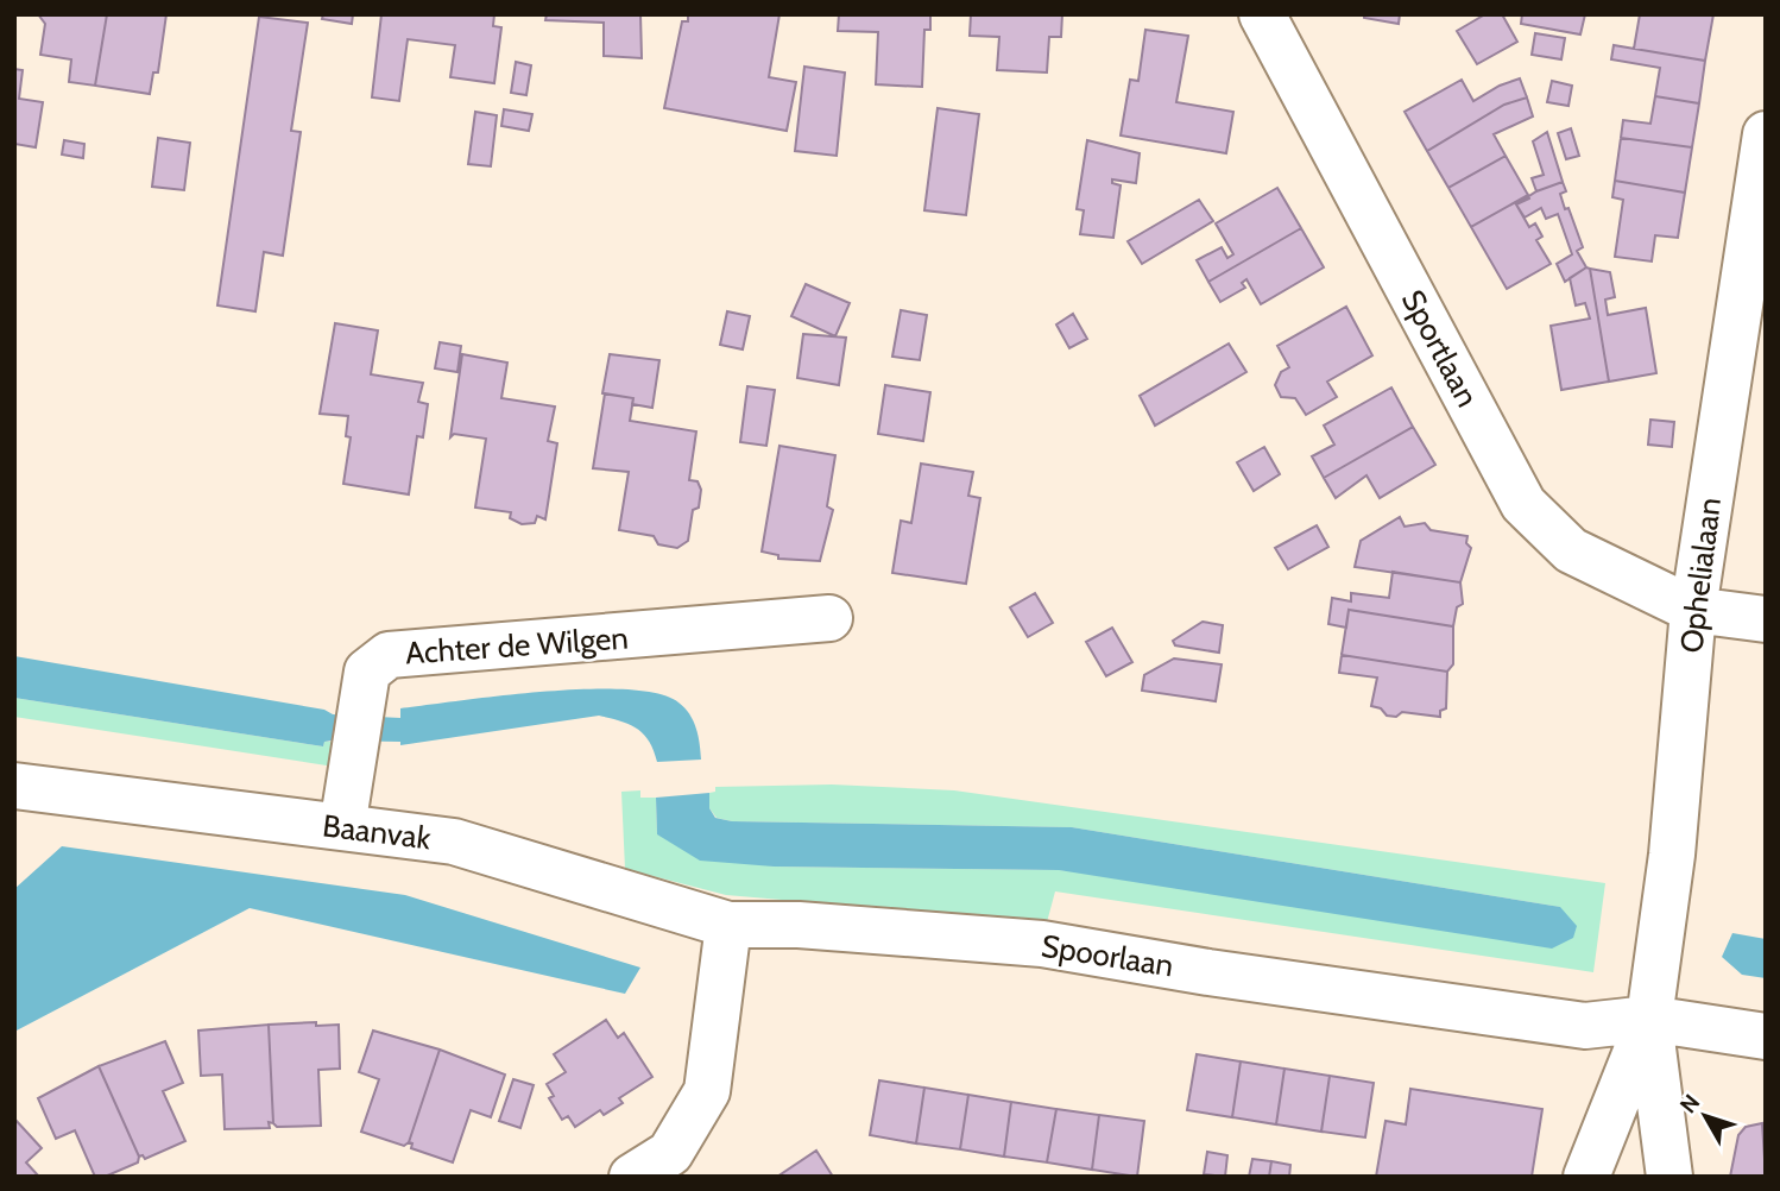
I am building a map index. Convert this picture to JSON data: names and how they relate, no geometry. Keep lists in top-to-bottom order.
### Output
{
  "streets": {
    "street": [
      "Sportlaan",
      "Ophelialaan",
      "Achter de Wilgen",
      "Baanvak",
      "Spoorlaan"
    ]
  },
  "crossings": [
    ["Sportlaan", "Ophelialaan"],
    ["Ophelialaan", "Spoorlaan"],
    ["Achter de Wilgen", "Baanvak"],
    ["Baanvak", "Spoorlaan"]
  ],
  "north": "top left"
}
